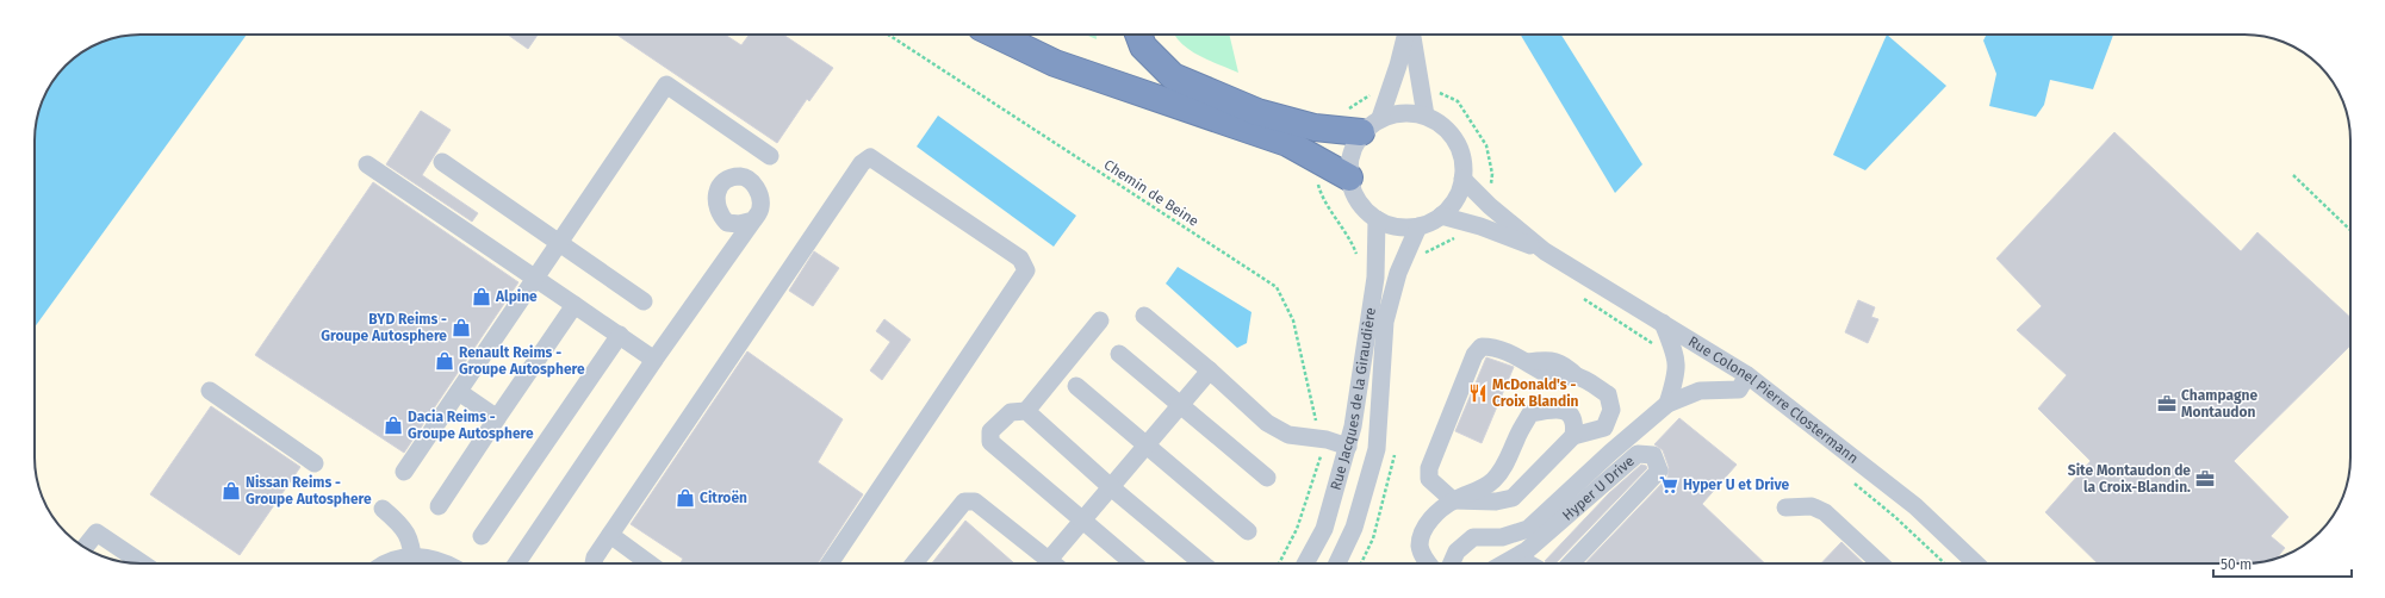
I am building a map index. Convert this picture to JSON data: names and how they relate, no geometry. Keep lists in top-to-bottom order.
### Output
{
  "streets": {
    "street": ["Rue Jacques de la Giraudière", "Rue Colonel Pierre Clostermann", "Hyper U Drive"],
    "path": ["Chemin de Beine"]
  },
  "crossings": [
    ["Rue Jacques de la Giraudière", "Rue Colonel Pierre Clostermann"]
  ],
  "places": {
    "shop": [
      "Alpine",
      "BYD Reims - Groupe Autosphere",
      "Renault Reims - Groupe Autosphere",
      "Dacia Reims - Groupe Autosphere",
      "Nissan Reims - Groupe Autosphere",
      "Citroën"
    ],
    "restaurant": ["McDonald's - Croix Blandin"],
    "office": ["Champagne Montaudon", "Site Montaudon de la Croix-Blandin."],
    "supermarket": ["Hyper U et Drive"]
  },
  "scale_bar": "50 m"
}
